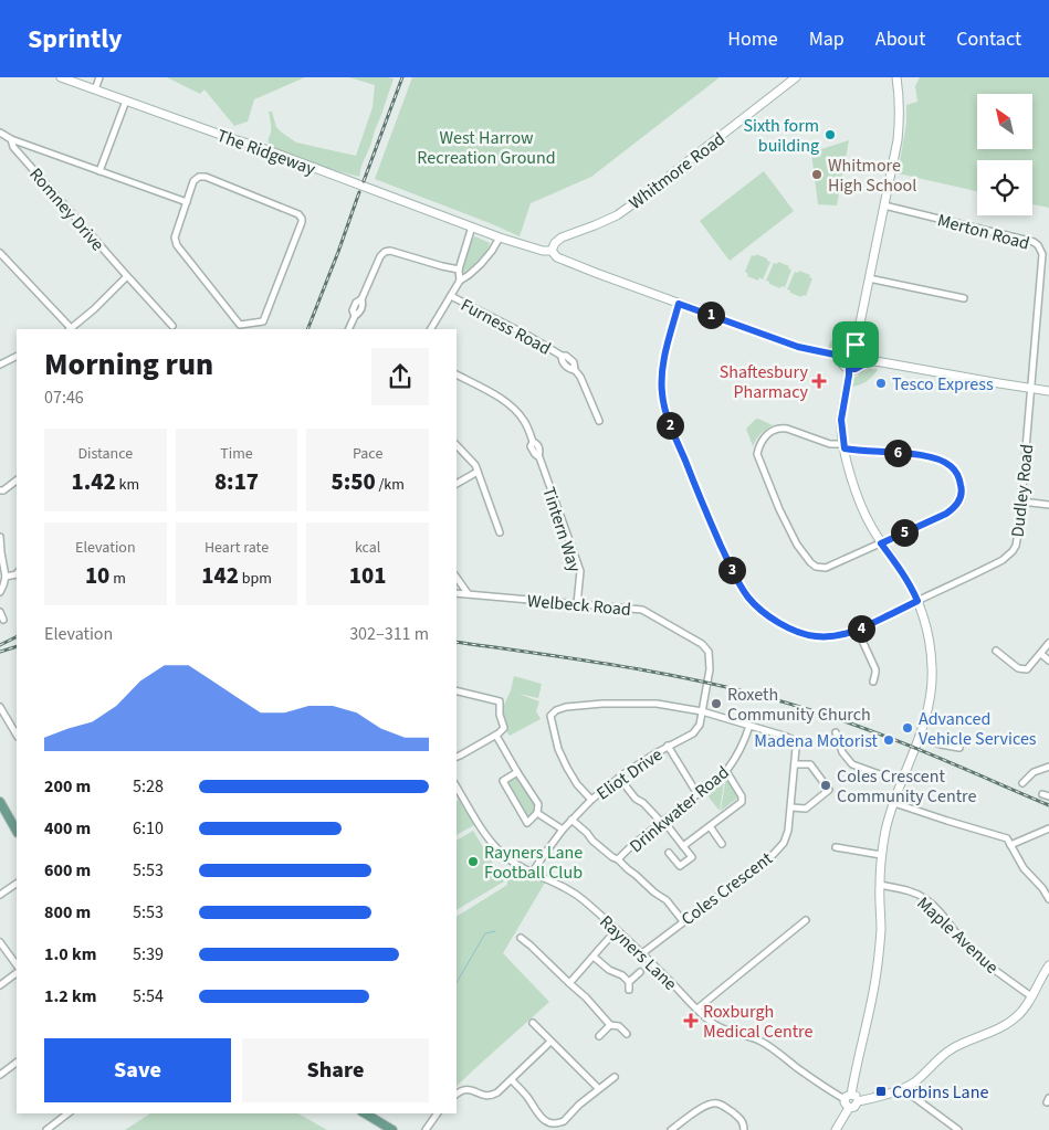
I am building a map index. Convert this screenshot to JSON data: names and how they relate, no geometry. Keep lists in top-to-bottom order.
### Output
{
  "streets": {
    "street": [
      "The Ridgeway",
      "Whitmore Road",
      "Romney Drive",
      "Merton Road",
      "Furness Road",
      "Dudley Road",
      "Tintern Way",
      "Welbeck Road",
      "Eliot Drive",
      "Drinkwater Road",
      "Coles Crescent",
      "Maple Avenue",
      "Rayners Lane"
    ]
  },
  "crossings": [
    ["The Ridgeway", "Whitmore Road"],
    ["The Ridgeway", "Dudley Road"],
    ["Merton Road", "Dudley Road"],
    ["Tintern Way", "Welbeck Road"],
    ["Welbeck Road", "Eliot Drive"],
    ["Welbeck Road", "Coles Crescent"],
    ["Eliot Drive", "Coles Crescent"],
    ["Eliot Drive", "Rayners Lane"],
    ["Drinkwater Road", "Coles Crescent"],
    ["Coles Crescent", "Rayners Lane"]
  ],
  "parks": ["West Harrow Recreation Ground"],
  "places": {
    "other": [
      "Sixth form building",
      "Whitmore High School",
      "Tesco Express",
      "Roxeth Community Church",
      "Advanced Vehicle Services",
      "Madena Motorist",
      "Coles Crescent Community Centre",
      "Rayners Lane Football Club"
    ],
    "health": ["Shaftesbury Pharmacy", "Roxburgh Medical Centre"],
    "transit": ["Corbins Lane"]
  },
  "north": "top left",
  "page": {
    "header": "Sprintly",
    "nav": [
      "Home",
      "Map",
      "About",
      "Contact"
    ],
    "pins": [
      "1",
      "2",
      "6",
      "5",
      "3",
      "4"
    ],
    "heading": ["Morning run", "07:46"],
    "stats": [
      ["Distance", "1.42 km"],
      ["Time", "8:17"],
      ["Pace", "5:50 /km"],
      ["Elevation", "10 m"],
      ["Heart rate", "142 bpm"],
      ["kcal", "101"]
    ],
    "chart": ["Elevation", "302–311 m"],
    "list": [
      {
        "name": "200 m",
        "note": "5:28"
      },
      {
        "name": "400 m",
        "note": "6:10"
      },
      {
        "name": "600 m",
        "note": "5:53"
      },
      {
        "name": "800 m",
        "note": "5:53"
      },
      {
        "name": "1.0 km",
        "note": "5:39"
      },
      {
        "name": "1.2 km",
        "note": "5:54"
      }
    ],
    "buttons": ["Save", "Share"]
  }
}
